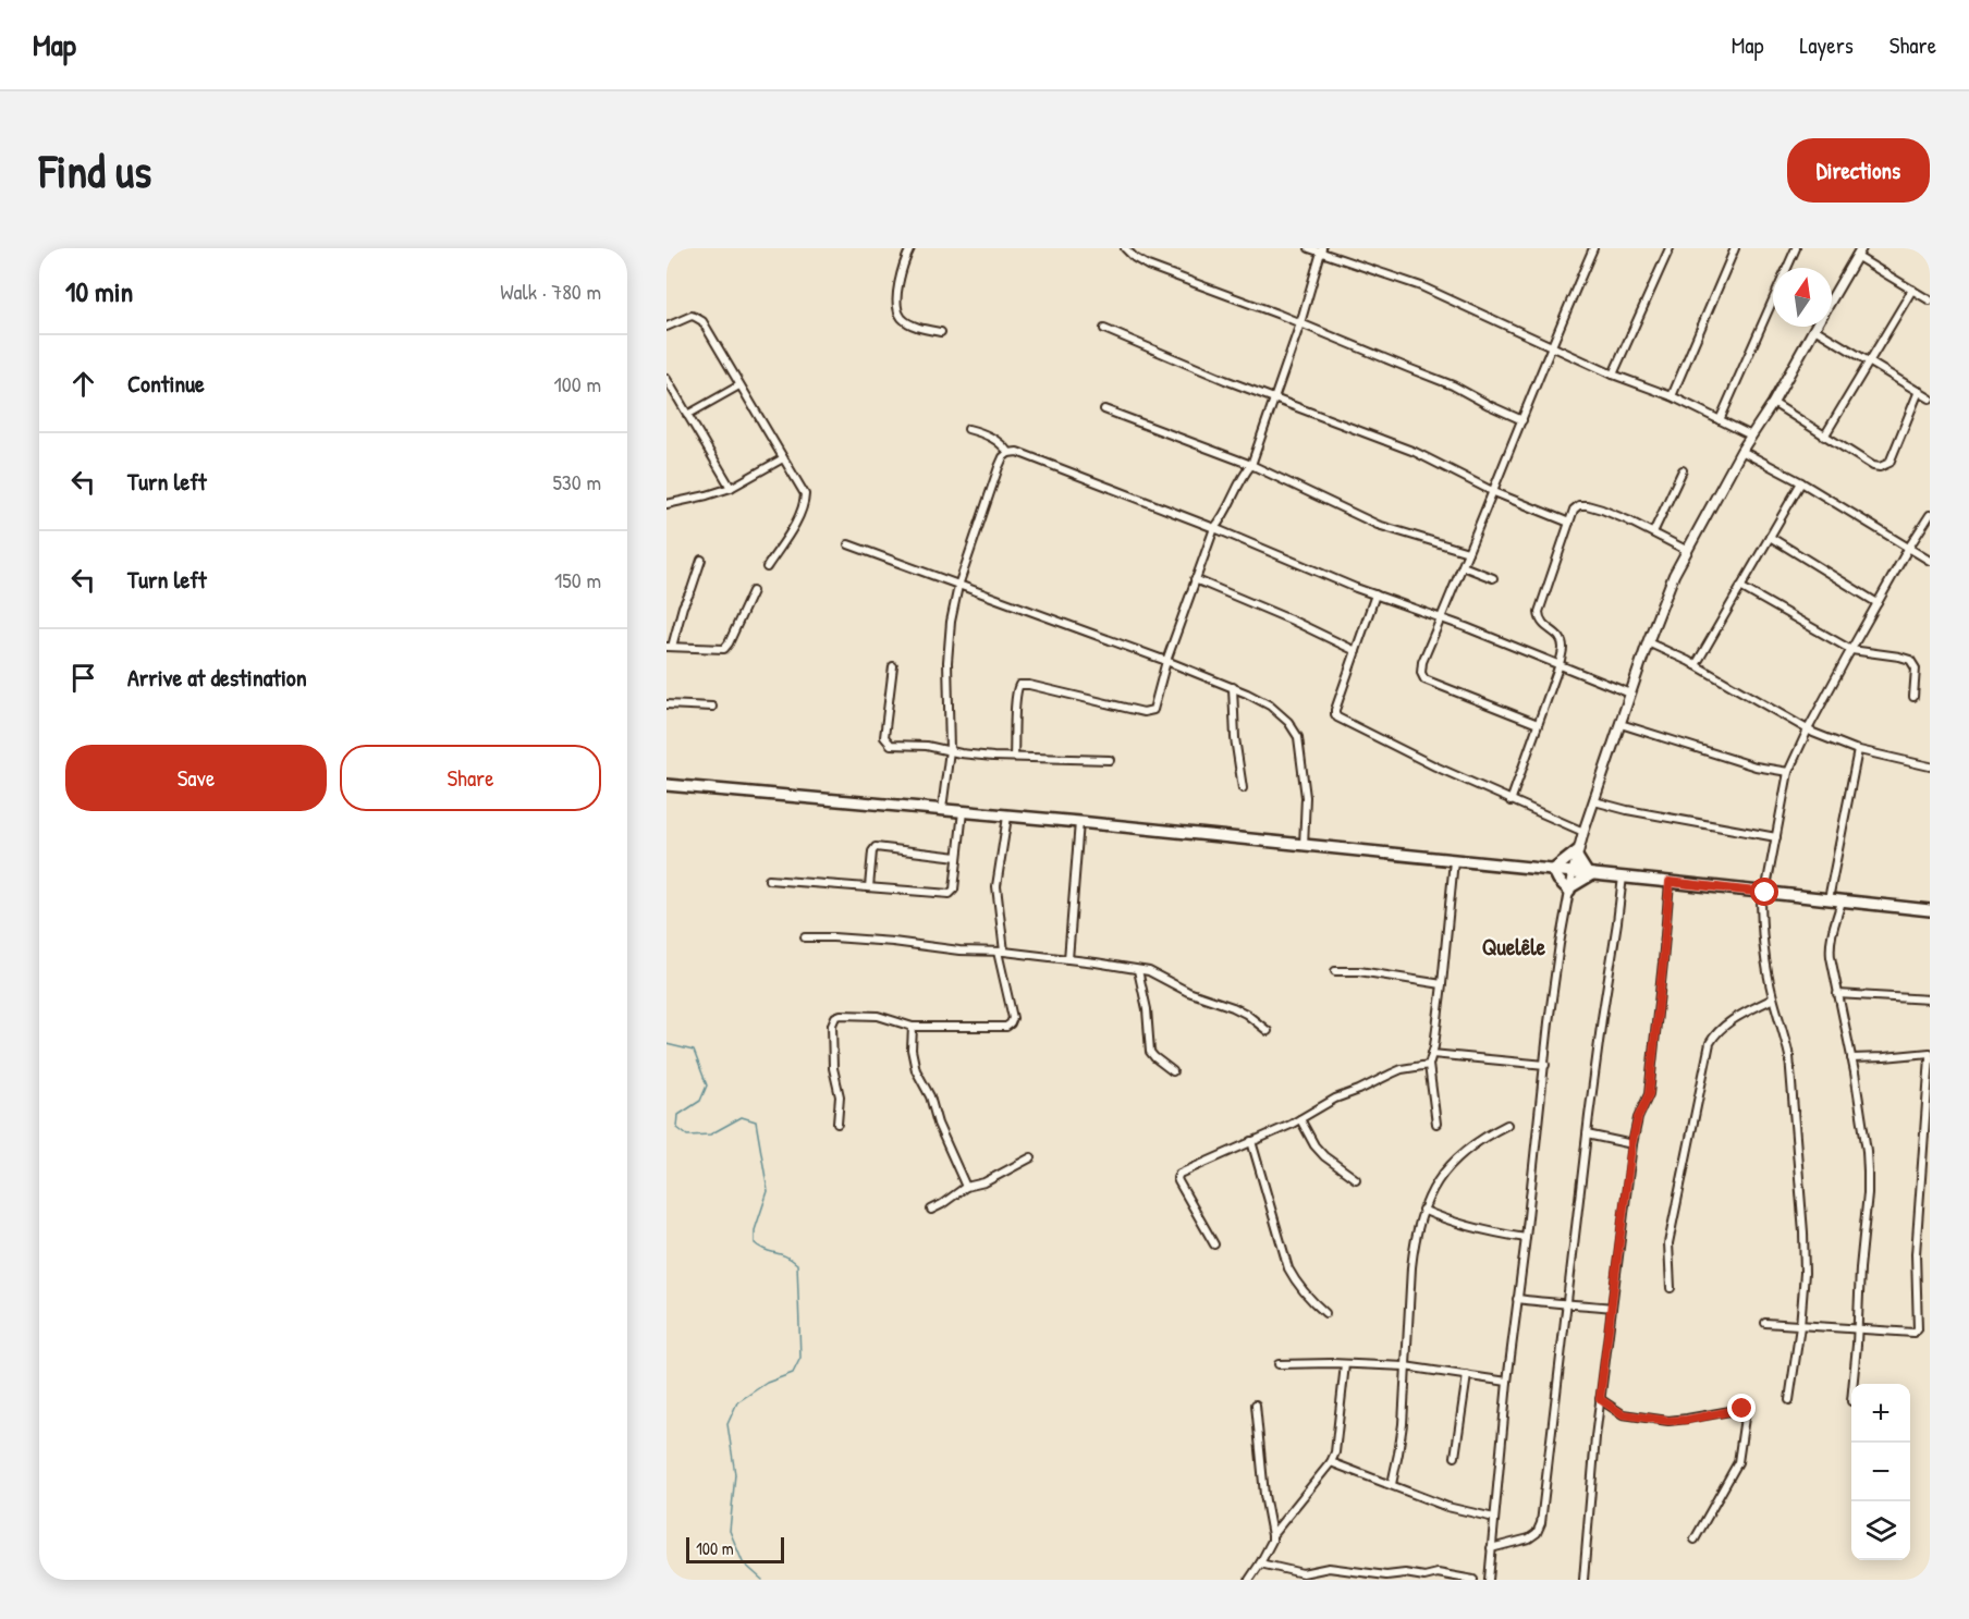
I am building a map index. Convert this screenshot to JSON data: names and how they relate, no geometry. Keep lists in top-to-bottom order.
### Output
{
  "districts": ["Quelêle"],
  "scale_bar": "100 m",
  "north": "top",
  "page": {
    "header": "Map",
    "nav": ["Map", "Layers", "Share"],
    "buttons": [
      "Directions",
      ["Save", "Share"]
    ],
    "title": "Find us",
    "heading": ["10 min", "Walk · 780 m"],
    "list": [
      ["Continue", "100 m"],
      ["Turn left", "530 m"],
      ["Turn left", "150 m"],
      "Arrive at destination"
    ],
    "map_buttons": ["+", "−"],
    "scale": "100 m"
  }
}
